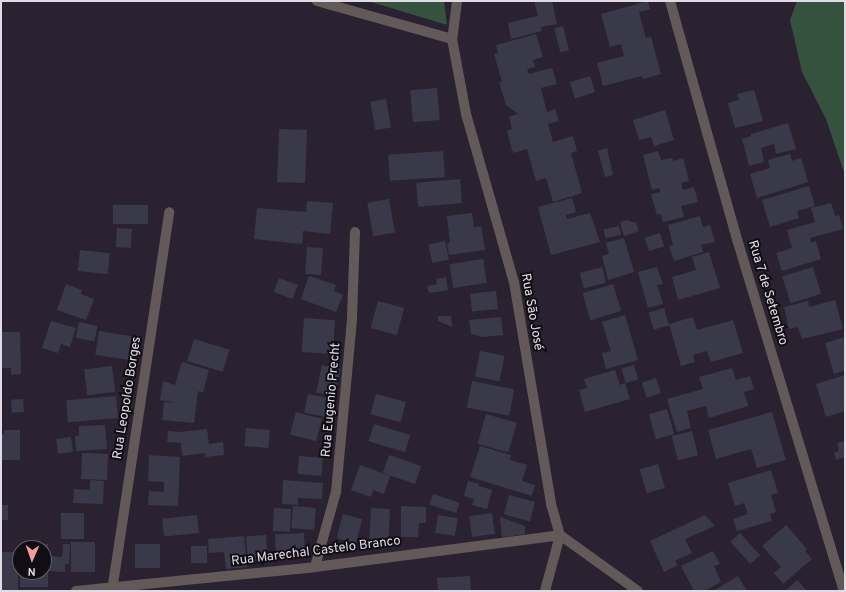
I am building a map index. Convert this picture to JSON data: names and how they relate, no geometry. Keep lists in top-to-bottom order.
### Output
{
  "streets": {
    "street": [
      "Rua 7 de Setembro",
      "Rua São José",
      "Rua Leopoldo Borges",
      "Rua Eugenio Precht",
      "Rua Marechal Castelo Branco"
    ]
  },
  "crossings": [
    ["Rua São José", "Rua Marechal Castelo Branco"],
    ["Rua Leopoldo Borges", "Rua Marechal Castelo Branco"],
    ["Rua Eugenio Precht", "Rua Marechal Castelo Branco"]
  ],
  "north": "bottom"
}
